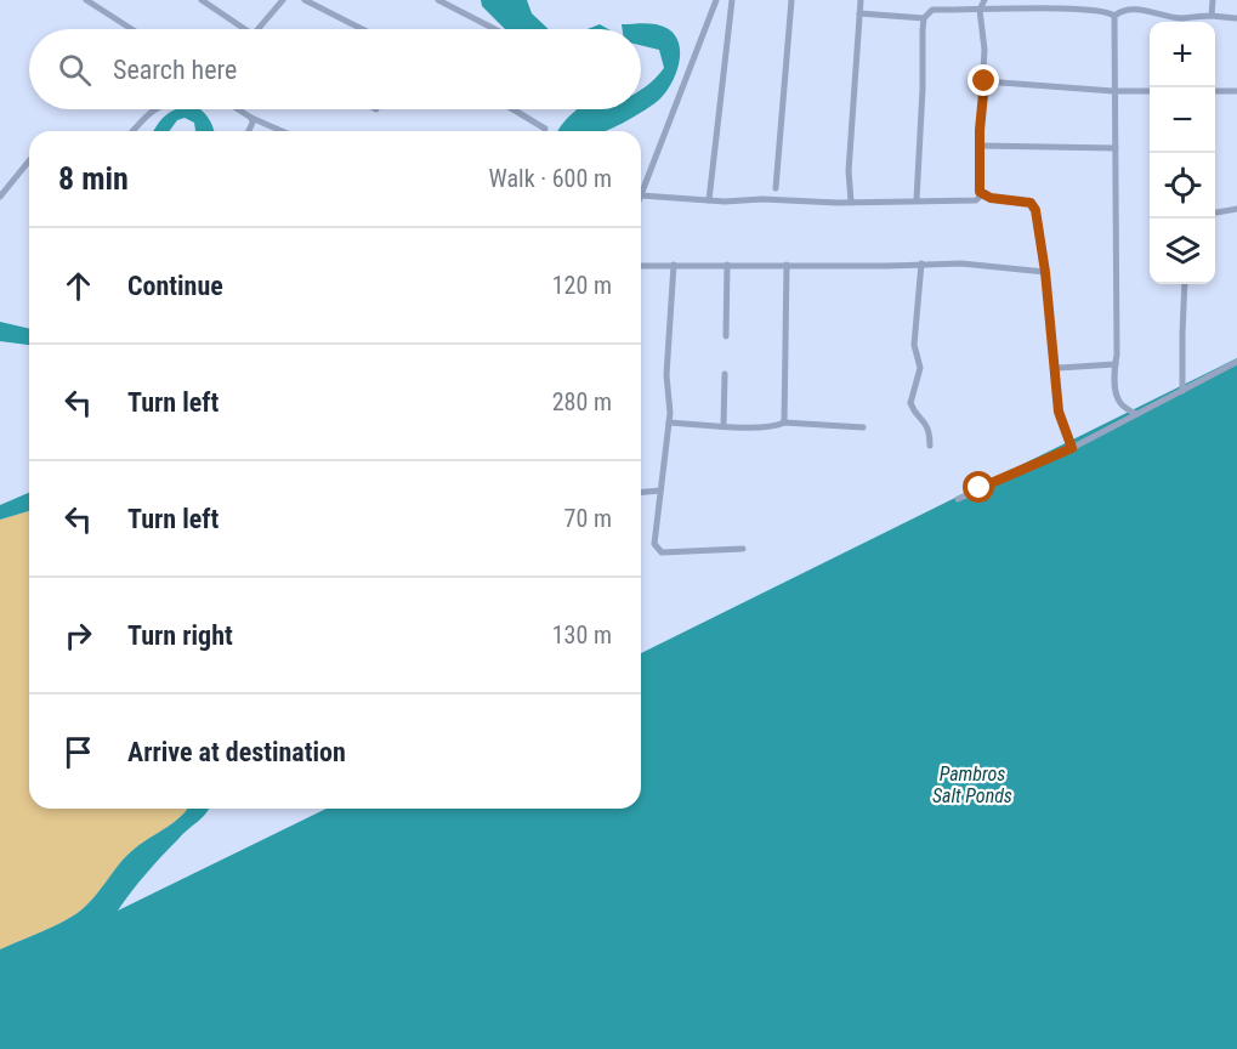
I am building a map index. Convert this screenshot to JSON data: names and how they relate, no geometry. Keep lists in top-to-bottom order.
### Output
{
  "water": ["Pambros Salt Ponds"],
  "page": {
    "map_buttons": ["+", "−"],
    "search": "Search here",
    "heading": ["8 min", "Walk · 600 m"],
    "list": [
      ["Continue", "120 m"],
      ["Turn left", "280 m"],
      ["Turn left", "70 m"],
      ["Turn right", "130 m"],
      "Arrive at destination"
    ]
  }
}
